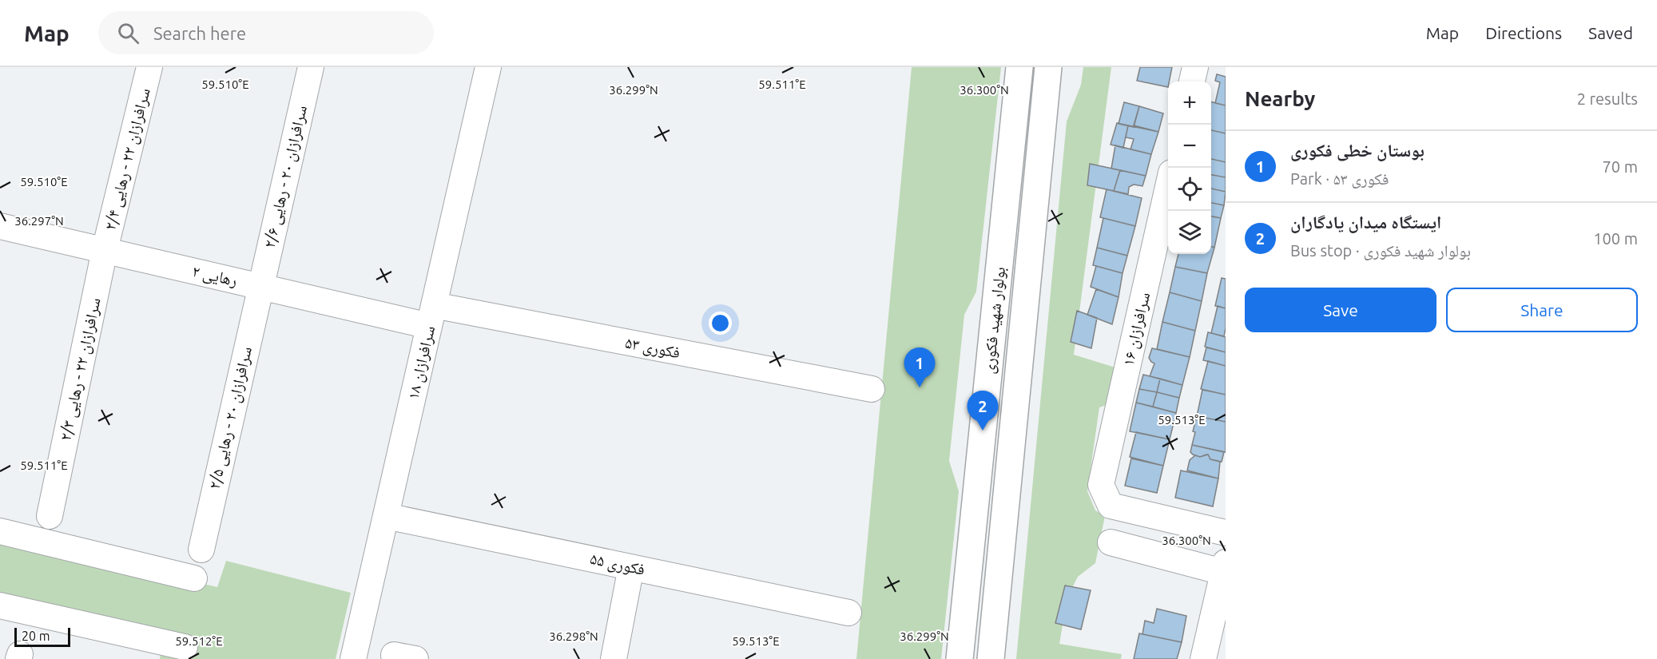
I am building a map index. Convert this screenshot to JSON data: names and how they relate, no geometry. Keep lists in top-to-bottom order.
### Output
{
  "streets": {
    "main road": ["بولوار شهید فکوری"],
    "street": [
      "سرافرازان ۲۲ - رهایی ۲/۴",
      "سرافرازان ۲۰ - رهایی ۲/۶",
      "رهایی ۲",
      "سرافرازان ۱۶",
      "فکوری ۵۳",
      "سرافرازان ۱۸",
      "سرافرازان ۲۲ - رهایی ۲/۳",
      "سرافرازان ۲۰ - رهایی ۲/۵",
      "فکوری ۵۵"
    ]
  },
  "crossings": [
    ["سرافرازان ۲۲ - رهایی ۲/۴", "رهایی ۲"],
    ["سرافرازان ۲۲ - رهایی ۲/۴", "سرافرازان ۲۲ - رهایی ۲/۳"],
    ["سرافرازان ۲۰ - رهایی ۲/۶", "رهایی ۲"],
    ["سرافرازان ۲۰ - رهایی ۲/۶", "سرافرازان ۲۰ - رهایی ۲/۵"],
    ["رهایی ۲", "فکوری ۵۳"],
    ["رهایی ۲", "سرافرازان ۱۸"],
    ["رهایی ۲", "سرافرازان ۲۲ - رهایی ۲/۳"],
    ["رهایی ۲", "سرافرازان ۲۰ - رهایی ۲/۵"],
    ["فکوری ۵۳", "سرافرازان ۱۸"],
    ["سرافرازان ۱۸", "فکوری ۵۵"]
  ],
  "scale_bar": "20 m",
  "page": {
    "header": "Map",
    "search": "Search here",
    "nav": ["Map", "Directions", "Saved"],
    "heading": ["Nearby", "2 results"],
    "map_buttons": ["+", "−"],
    "list": [
      {
        "mark": "1",
        "name": "بوستان خطی فکوری",
        "note": "Park · فکوری ۵۳",
        "value": "70 m"
      },
      {
        "mark": "2",
        "name": "ایستگاه میدان یادگاران",
        "note": "Bus stop · بولوار شهید فکوری",
        "value": "100 m"
      }
    ],
    "buttons": ["Save", "Share"],
    "pins": ["1", "2"],
    "scale": "20 m"
  },
  "coordinates": [
    "59.511°E",
    "59.510°E",
    "36.299°N",
    "36.300°N",
    "36.297°N",
    "59.513°E",
    "36.298°N",
    "59.512°E"
  ]
}
